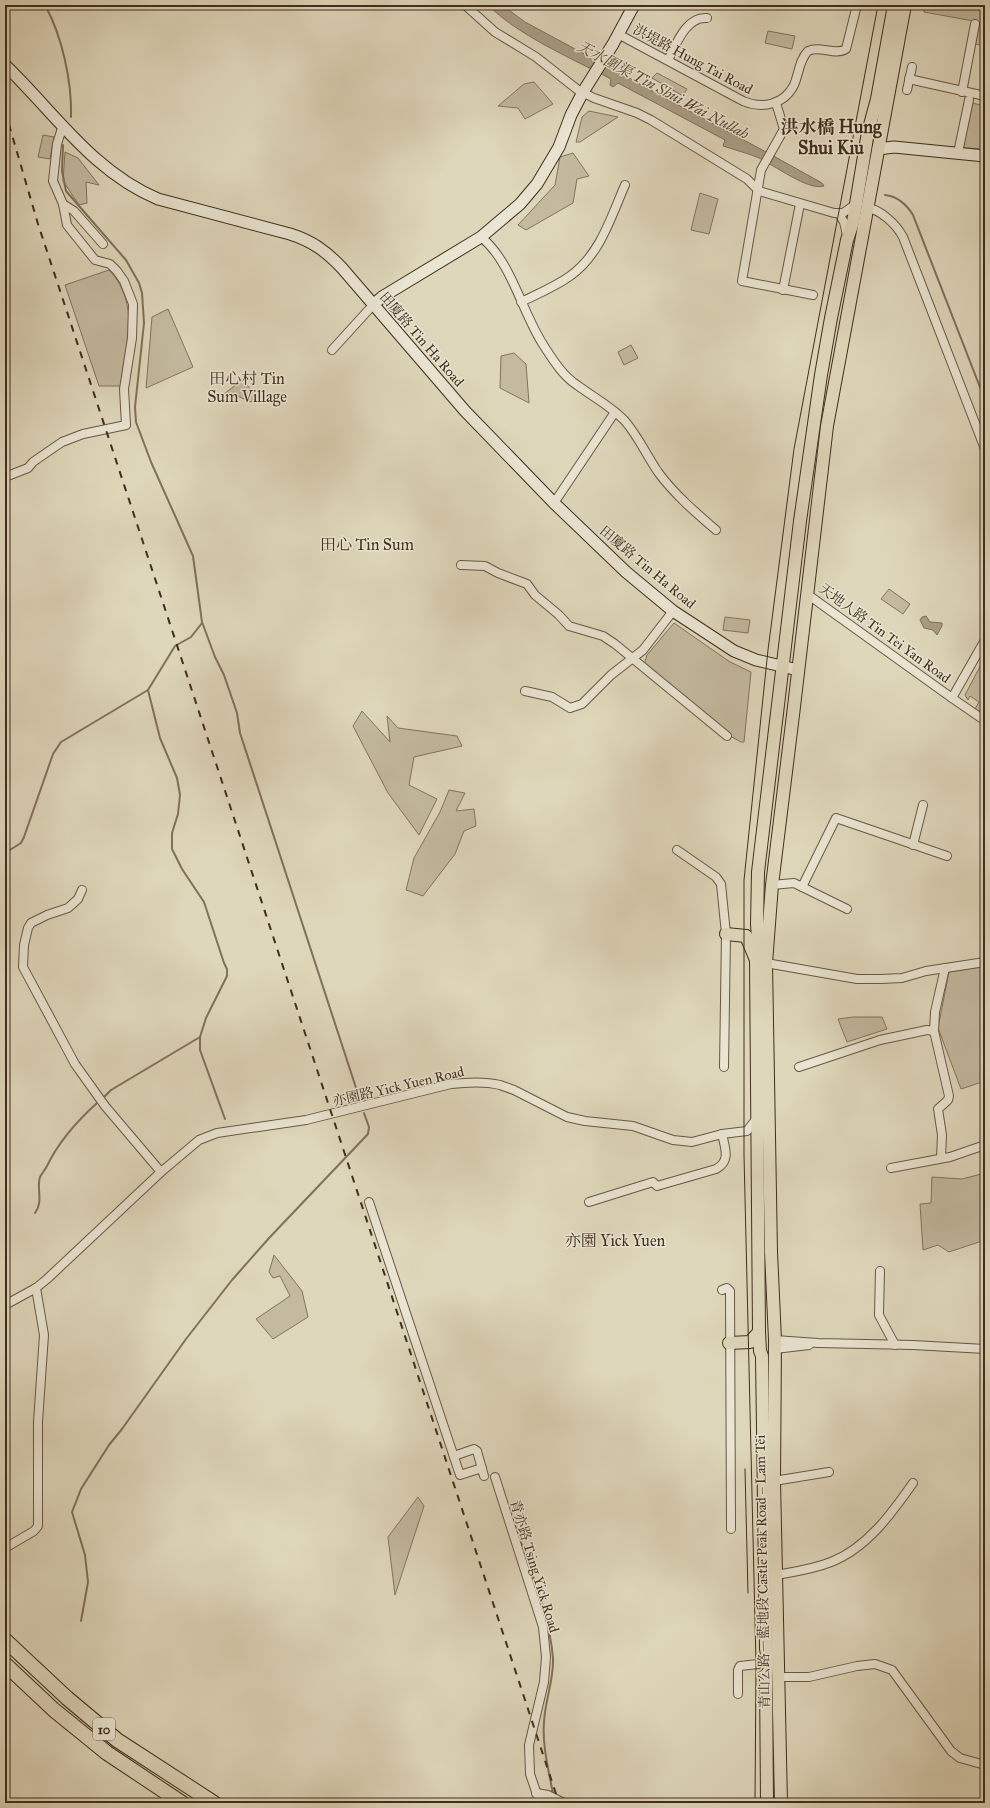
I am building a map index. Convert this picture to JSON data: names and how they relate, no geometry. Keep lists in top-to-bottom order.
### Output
{
  "streets": {
    "highway": ["10"],
    "main road": ["青山公路－藍地段 Castle Peak Road – Lam Tei"],
    "street": [
      "洪堤路 Hung Tai Road",
      "田廈路 Tin Ha Road",
      "天地人路 Tin Tei Yan Road",
      "亦園路 Yick Yuen Road",
      "青亦路 Tsing Yick Road"
    ]
  },
  "crossings": [
    ["田廈路 Tin Ha Road", "青山公路－藍地段 Castle Peak Road – Lam Tei"],
    ["天地人路 Tin Tei Yan Road", "青山公路－藍地段 Castle Peak Road – Lam Tei"]
  ],
  "districts": [
    "洪水橋 Hung Shui Kiu",
    "田心村 Tin Sum Village",
    "田心 Tin Sum",
    "亦園 Yick Yuen"
  ],
  "water": ["天水圍渠 Tin Shui Wai Nullah"]
}
